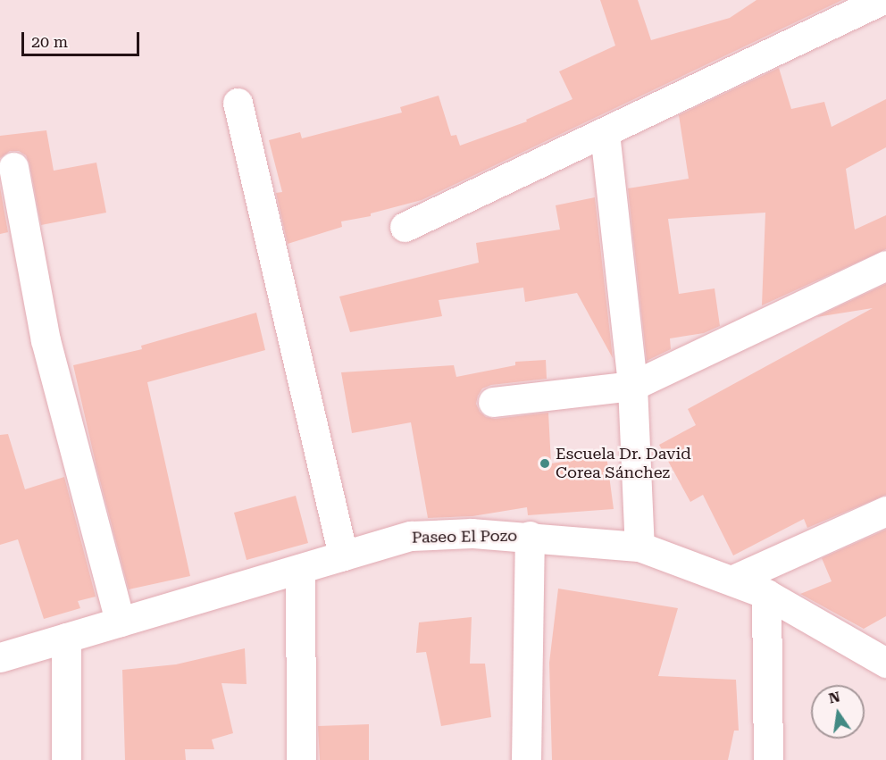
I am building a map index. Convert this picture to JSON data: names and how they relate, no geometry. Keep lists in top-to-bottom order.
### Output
{
  "streets": {
    "street": ["Paseo El Pozo"]
  },
  "places": ["Escuela Dr. David Corea Sánchez"],
  "scale_bar": "20 m",
  "north": "top"
}
